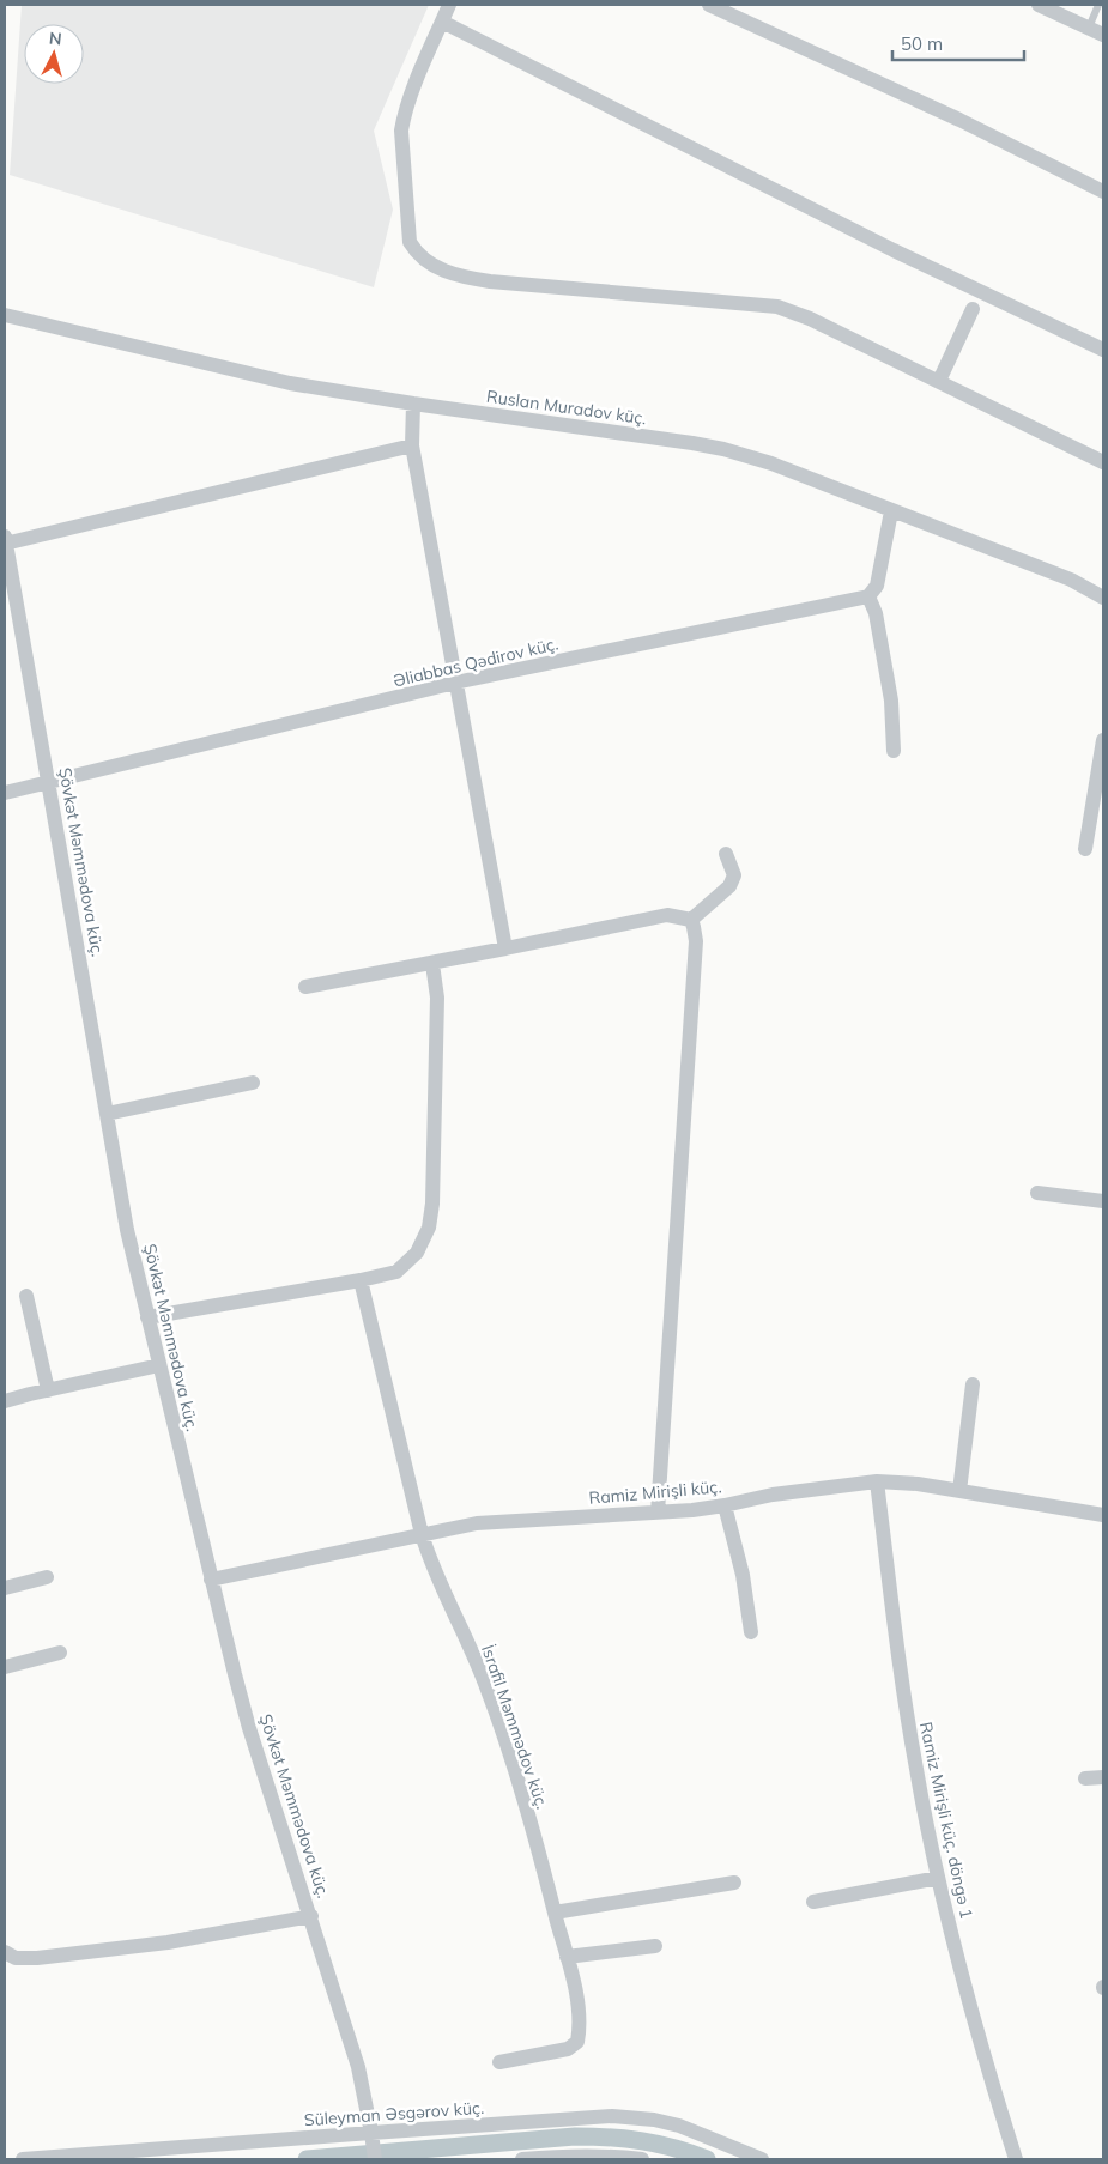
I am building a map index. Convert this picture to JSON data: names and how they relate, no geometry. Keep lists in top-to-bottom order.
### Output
{
  "streets": {
    "street": [
      "Ruslan Muradov küç.",
      "Əliabbas Qədirov küç.",
      "Şövkət Məmmədova küç.",
      "Ramiz Mirişli küç.",
      "İsrafil Məmmədov küç.",
      "Ramiz Mirişli küç. döngə 1",
      "Süleyman Əsgərov küç."
    ]
  },
  "crossings": [
    ["Əliabbas Qədirov küç.", "Şövkət Məmmədova küç."],
    ["Şövkət Məmmədova küç.", "Ramiz Mirişli küç."],
    ["Şövkət Məmmədova küç.", "Süleyman Əsgərov küç."],
    ["Ramiz Mirişli küç.", "İsrafil Məmmədov küç."],
    ["Ramiz Mirişli küç.", "Ramiz Mirişli küç. döngə 1"]
  ],
  "scale_bar": "50 m",
  "north": "top"
}
